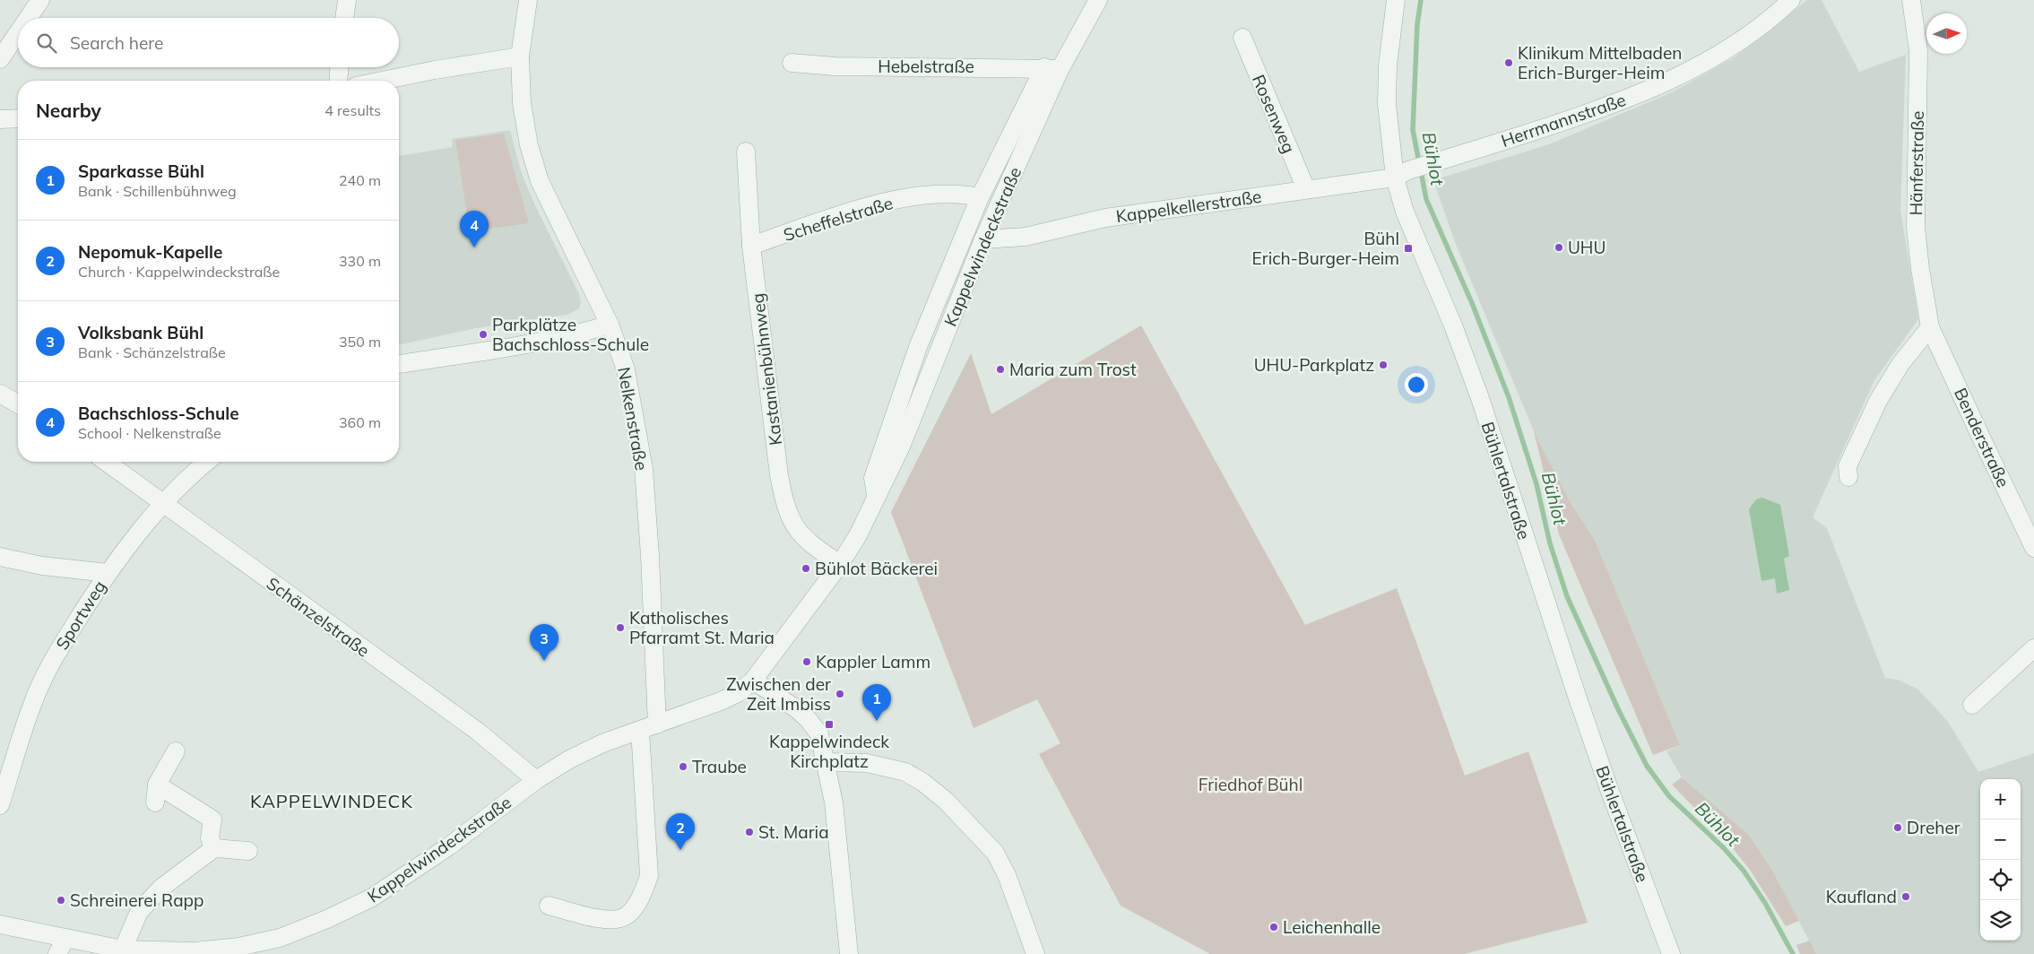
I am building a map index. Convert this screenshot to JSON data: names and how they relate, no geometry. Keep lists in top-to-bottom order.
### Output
{
  "streets": {
    "street": [
      "Hebelstraße",
      "Rosenweg",
      "Herrmannstraße",
      "Hänferstraße",
      "Kappelkellerstraße",
      "Scheffelstraße",
      "Kappelwindeckstraße",
      "Kastanienbühnweg",
      "Nelkenstraße",
      "Benderstraße",
      "Bühlertalstraße",
      "Sportweg",
      "Schänzelstraße"
    ]
  },
  "crossings": [
    ["Hebelstraße", "Kappelwindeckstraße"],
    ["Rosenweg", "Kappelkellerstraße"],
    ["Herrmannstraße", "Kappelkellerstraße"],
    ["Herrmannstraße", "Bühlertalstraße"],
    ["Hänferstraße", "Benderstraße"],
    ["Kappelkellerstraße", "Kappelwindeckstraße"],
    ["Kappelkellerstraße", "Bühlertalstraße"],
    ["Scheffelstraße", "Kappelwindeckstraße"],
    ["Scheffelstraße", "Kastanienbühnweg"],
    ["Kappelwindeckstraße", "Kastanienbühnweg"],
    ["Kappelwindeckstraße", "Nelkenstraße"],
    ["Kappelwindeckstraße", "Schänzelstraße"],
    ["Sportweg", "Schänzelstraße"]
  ],
  "districts": ["KAPPELWINDECK"],
  "water": ["Bühlot"],
  "parks": ["Friedhof Bühl"],
  "places": {
    "other": [
      "Klinikum Mittelbaden Erich-Burger-Heim",
      "UHU",
      "Parkplätze Bachschloss-Schule",
      "UHU-Parkplatz",
      "Maria zum Trost",
      "Bühlot Bäckerei",
      "Katholisches Pfarramt St. Maria",
      "Kappler Lamm",
      "Zwischen der Zeit Imbiss",
      "Traube",
      "Dreher",
      "St. Maria",
      "Kaufland",
      "Schreinerei Rapp",
      "Leichenhalle"
    ],
    "transit": ["Bühl Erich-Burger-Heim", "Kappelwindeck Kirchplatz"]
  },
  "north": "right",
  "page": {
    "search": "Search here",
    "heading": ["Nearby", "4 results"],
    "list": [
      {
        "mark": "1",
        "name": "Sparkasse Bühl",
        "note": "Bank · Schillenbühnweg",
        "value": "240 m"
      },
      {
        "mark": "2",
        "name": "Nepomuk-Kapelle",
        "note": "Church · Kappelwindeckstraße",
        "value": "330 m"
      },
      {
        "mark": "3",
        "name": "Volksbank Bühl",
        "note": "Bank · Schänzelstraße",
        "value": "350 m"
      },
      {
        "mark": "4",
        "name": "Bachschloss-Schule",
        "note": "School · Nelkenstraße",
        "value": "360 m"
      }
    ],
    "pins": [
      "4",
      "3",
      "1",
      "2"
    ],
    "map_buttons": ["+", "−"]
  }
}
